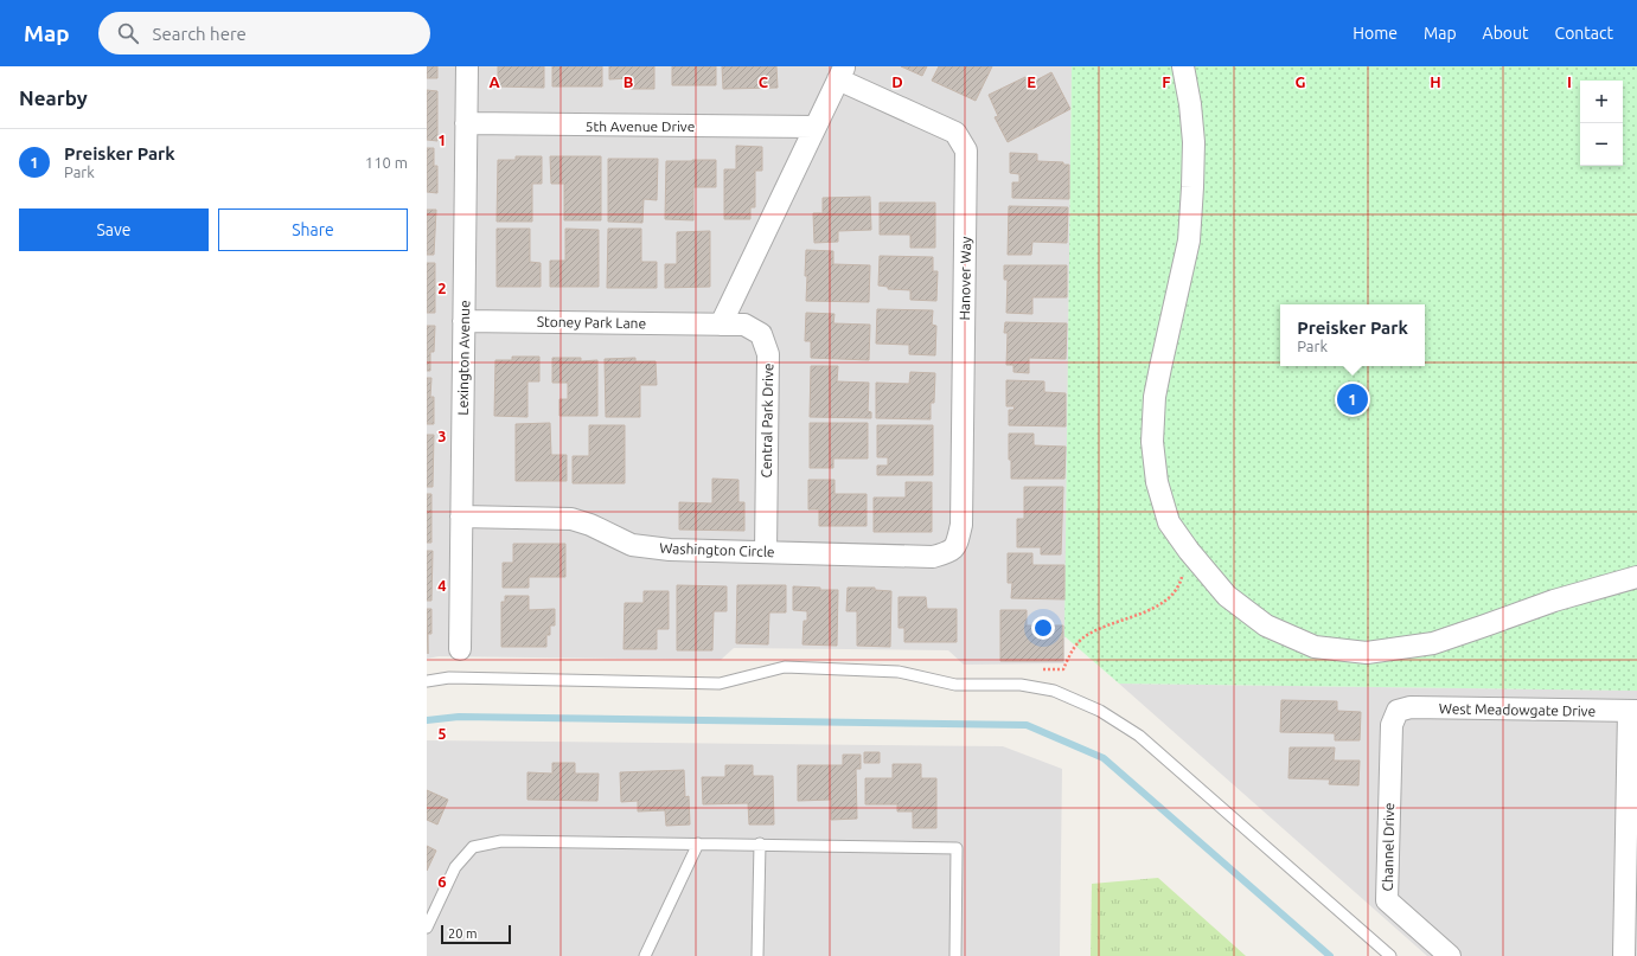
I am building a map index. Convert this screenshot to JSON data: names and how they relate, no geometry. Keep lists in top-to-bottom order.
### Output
{
  "streets": {
    "street": [
      "5th Avenue Drive",
      "Hanover Way",
      "Stoney Park Lane",
      "Lexington Avenue",
      "Central Park Drive",
      "Washington Circle",
      "West Meadowgate Drive",
      "Channel Drive"
    ]
  },
  "crossings": [
    ["5th Avenue Drive", "Lexington Avenue"],
    ["Hanover Way", "Washington Circle"],
    ["Stoney Park Lane", "Lexington Avenue"],
    ["Stoney Park Lane", "Central Park Drive"],
    ["Lexington Avenue", "Washington Circle"],
    ["Central Park Drive", "Washington Circle"],
    ["West Meadowgate Drive", "Channel Drive"]
  ],
  "scale_bar": "20 m",
  "page": {
    "header": "Map",
    "search": "Search here",
    "nav": [
      "Home",
      "Map",
      "About",
      "Contact"
    ],
    "heading": "Nearby",
    "map_buttons": ["+", "−"],
    "list": [
      {
        "mark": "1",
        "name": "Preisker Park",
        "note": "Park",
        "value": "110 m"
      }
    ],
    "buttons": ["Save", "Share"],
    "popup": ["Preisker Park", "Park"],
    "pins": "1",
    "scale": "20 m"
  },
  "grid": {
    "columns": [
      "A",
      "B",
      "C",
      "D",
      "E",
      "F",
      "G",
      "H",
      "I"
    ],
    "rows": [
      "1",
      "2",
      "3",
      "4",
      "5",
      "6"
    ]
  }
}
